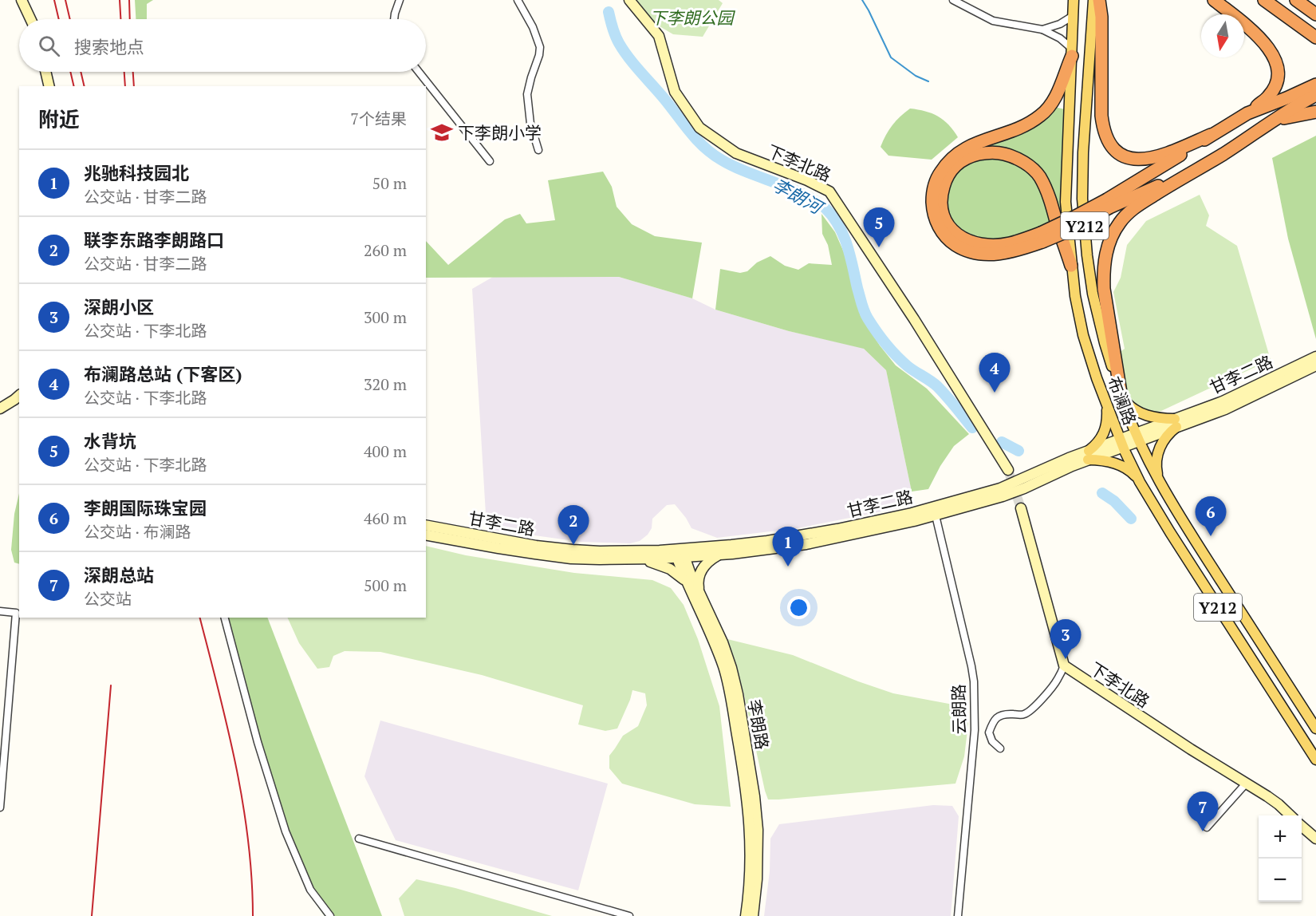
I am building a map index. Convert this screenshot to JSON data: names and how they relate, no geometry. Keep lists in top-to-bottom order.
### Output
{
  "streets": {
    "main road": ["Y212", "布澜路"],
    "street": [
      "下李北路",
      "甘李二路",
      "云朗路",
      "李朗路"
    ]
  },
  "crossings": [
    ["甘李二路", "布澜路"],
    ["甘李二路", "云朗路"],
    ["甘李二路", "李朗路"]
  ],
  "water": ["李朗河"],
  "parks": ["下李朗公园"],
  "places": {
    "school or university": ["下李朗小学"]
  },
  "north": "bottom",
  "page": {
    "search": "搜索地点",
    "heading": ["附近", "7个结果"],
    "list": [
      {
        "mark": "1",
        "name": "兆驰科技园北",
        "note": "公交站 · 甘李二路",
        "value": "50 m"
      },
      {
        "mark": "2",
        "name": "联李东路李朗路口",
        "note": "公交站 · 甘李二路",
        "value": "260 m"
      },
      {
        "mark": "3",
        "name": "深朗小区",
        "note": "公交站 · 下李北路",
        "value": "300 m"
      },
      {
        "mark": "4",
        "name": "布澜路总站 (下客区)",
        "note": "公交站 · 下李北路",
        "value": "320 m"
      },
      {
        "mark": "5",
        "name": "水背坑",
        "note": "公交站 · 下李北路",
        "value": "400 m"
      },
      {
        "mark": "6",
        "name": "李朗国际珠宝园",
        "note": "公交站 · 布澜路",
        "value": "460 m"
      },
      {
        "mark": "7",
        "name": "深朗总站",
        "note": "公交站",
        "value": "500 m"
      }
    ],
    "pins": [
      "5",
      "4",
      "6",
      "2",
      "1",
      "3",
      "7"
    ],
    "map_buttons": ["+", "−"]
  }
}
